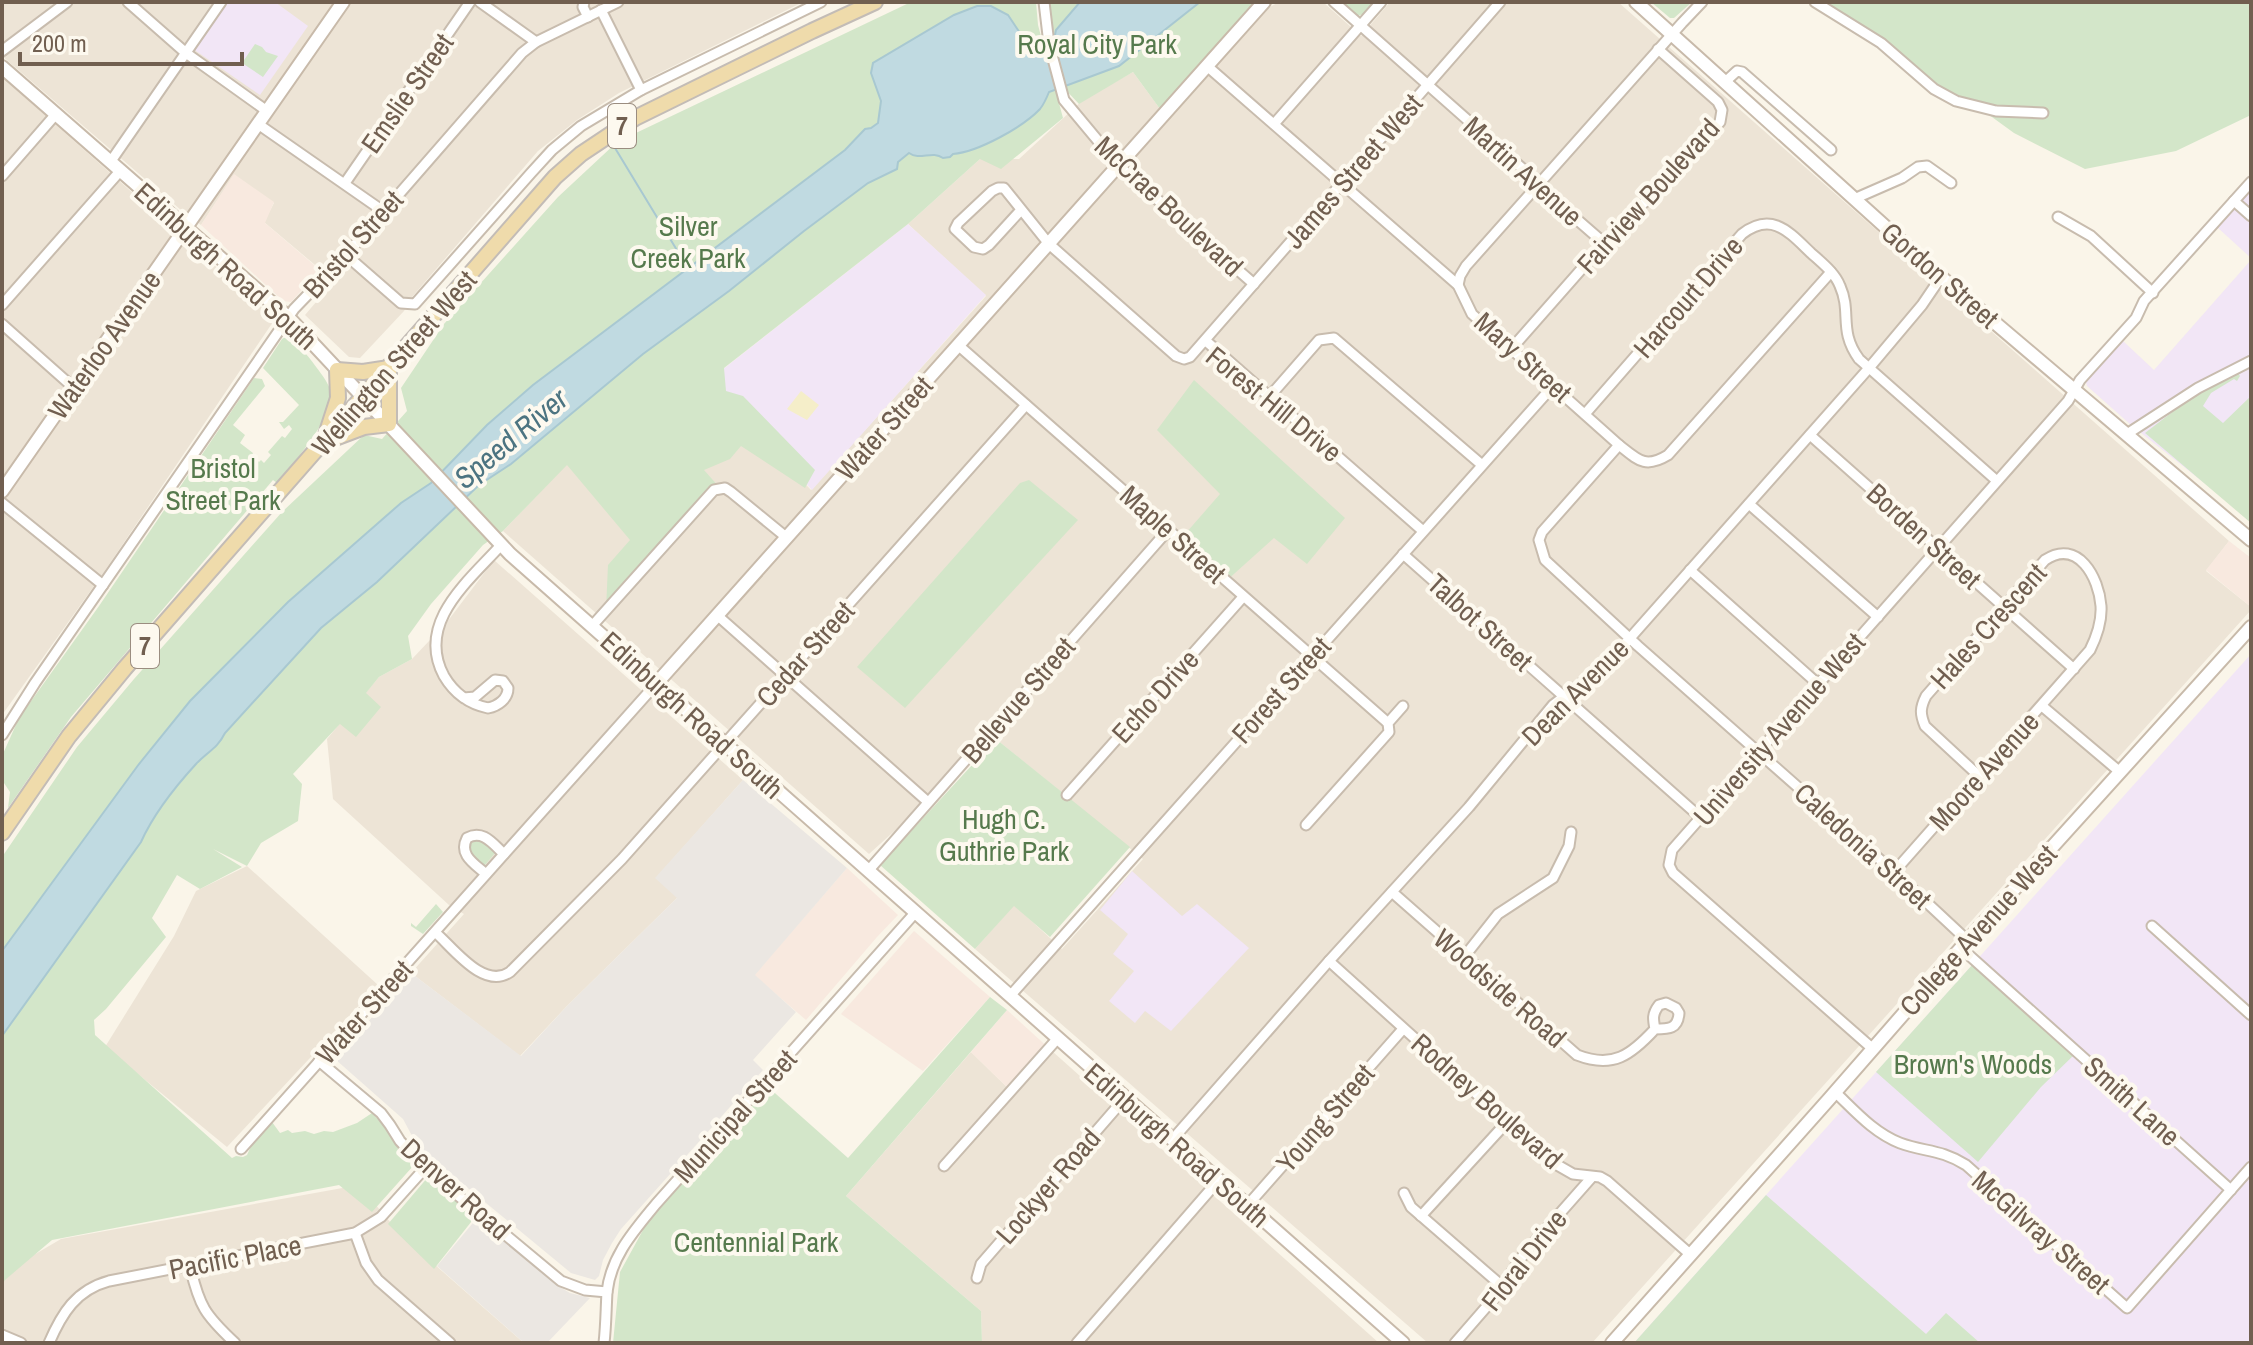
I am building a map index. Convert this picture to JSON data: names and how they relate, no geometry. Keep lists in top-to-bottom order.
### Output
{
  "streets": {
    "main road": [
      "7",
      "Edinburgh Road South",
      "Gordon Street",
      "Waterloo Avenue",
      "Wellington Street West",
      "Water Street",
      "College Avenue West"
    ],
    "street": [
      "Emslie Street",
      "James Street West",
      "Martin Avenue",
      "Fairview Boulevard",
      "McCrae Boulevard",
      "Bristol Street",
      "Harcourt Drive",
      "Mary Street",
      "Forest Hill Drive",
      "Maple Street",
      "Borden Street",
      "Talbot Street",
      "Hales Crescent",
      "Cedar Street",
      "Forest Street",
      "Dean Avenue",
      "Echo Drive",
      "Bellevue Street",
      "University Avenue West",
      "Moore Avenue",
      "Caledonia Street",
      "Woodside Road",
      "Rodney Boulevard",
      "Smith Lane",
      "Municipal Street",
      "Young Street",
      "Lockyer Road",
      "Denver Road",
      "McGilvray Street",
      "Pacific Place",
      "Floral Drive"
    ]
  },
  "crossings": [
    ["James Street West", "Martin Avenue"],
    ["James Street West", "McCrae Boulevard"],
    ["James Street West", "Mary Street"],
    ["James Street West", "Forest Hill Drive"],
    ["Martin Avenue", "Fairview Boulevard"],
    ["Fairview Boulevard", "Mary Street"],
    ["McCrae Boulevard", "Water Street"],
    ["Bristol Street", "Edinburgh Road South"],
    ["Edinburgh Road South", "Waterloo Avenue"],
    ["Edinburgh Road South", "Wellington Street West"],
    ["Edinburgh Road South", "Water Street"],
    ["Edinburgh Road South", "Cedar Street"],
    ["Edinburgh Road South", "Forest Street"],
    ["Edinburgh Road South", "Dean Avenue"],
    ["Edinburgh Road South", "Bellevue Street"],
    ["Edinburgh Road South", "Municipal Street"],
    ["Edinburgh Road South", "Young Street"],
    ["Edinburgh Road South", "Lockyer Road"],
    ["Gordon Street", "Dean Avenue"],
    ["Gordon Street", "University Avenue West"],
    ["Harcourt Drive", "Mary Street"],
    ["Harcourt Drive", "Dean Avenue"],
    ["Harcourt Drive", "University Avenue West"],
    ["Mary Street", "Water Street"],
    ["Mary Street", "Forest Street"],
    ["Mary Street", "Caledonia Street"],
    ["Forest Hill Drive", "Water Street"],
    ["Forest Hill Drive", "Forest Street"],
    ["Water Street", "Maple Street"],
    ["Water Street", "Cedar Street"],
    ["Water Street", "Denver Road"],
    ["Maple Street", "Cedar Street"],
    ["Maple Street", "Forest Street"],
    ["Maple Street", "Echo Drive"],
    ["Maple Street", "Bellevue Street"],
    ["Borden Street", "Hales Crescent"],
    ["Borden Street", "Dean Avenue"],
    ["Borden Street", "University Avenue West"],
    ["Borden Street", "Moore Avenue"],
    ["Talbot Street", "Forest Street"],
    ["Talbot Street", "Dean Avenue"],
    ["Talbot Street", "University Avenue West"],
    ["Hales Crescent", "Moore Avenue"],
    ["Dean Avenue", "Caledonia Street"],
    ["Dean Avenue", "Woodside Road"],
    ["Dean Avenue", "Rodney Boulevard"],
    ["University Avenue West", "Caledonia Street"],
    ["University Avenue West", "College Avenue West"],
    ["Moore Avenue", "Caledonia Street"],
    ["Caledonia Street", "College Avenue West"],
    ["Caledonia Street", "Smith Lane"],
    ["College Avenue West", "Rodney Boulevard"],
    ["College Avenue West", "Smith Lane"],
    ["College Avenue West", "McGilvray Street"],
    ["Rodney Boulevard", "Young Street"],
    ["Rodney Boulevard", "Floral Drive"],
    ["Smith Lane", "McGilvray Street"],
    ["Municipal Street", "Denver Road"],
    ["Denver Road", "Pacific Place"]
  ],
  "water": ["Speed River"],
  "parks": [
    "Royal City Park",
    "Silver Creek Park",
    "Bristol Street Park",
    "Hugh C. Guthrie Park",
    "Brown's Woods",
    "Centennial Park"
  ],
  "scale_bar": "200 m"
}
